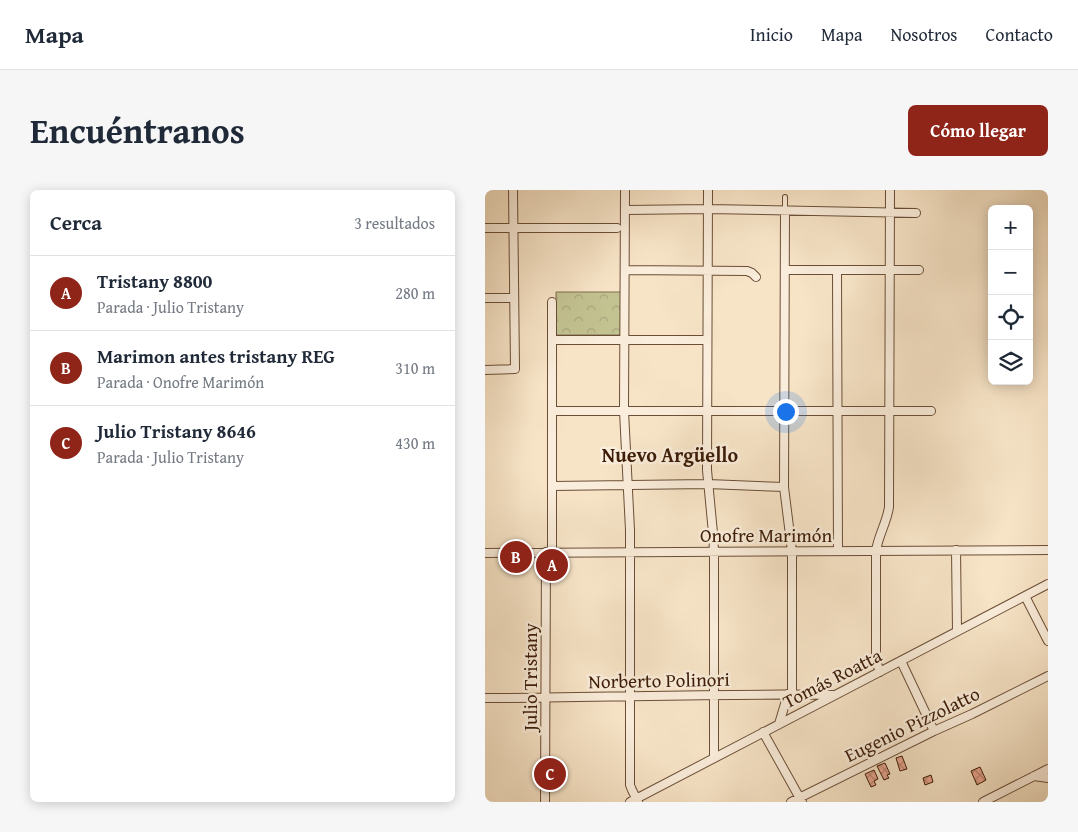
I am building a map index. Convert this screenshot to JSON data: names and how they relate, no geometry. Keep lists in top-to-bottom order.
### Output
{
  "streets": {
    "street": [
      "Onofre Marimón",
      "Julio Tristany",
      "Tomás Roatta",
      "Norberto Polinori",
      "Eugenio Pizzolatto"
    ]
  },
  "crossings": [
    ["Onofre Marimón", "Julio Tristany"],
    ["Julio Tristany", "Norberto Polinori"],
    ["Tomás Roatta", "Norberto Polinori"]
  ],
  "districts": ["Nuevo Argüello"],
  "page": {
    "header": "Mapa",
    "nav": [
      "Inicio",
      "Mapa",
      "Nosotros",
      "Contacto"
    ],
    "title": "Encuéntranos",
    "buttons": "Cómo llegar",
    "heading": ["Cerca", "3 resultados"],
    "map_buttons": ["+", "−"],
    "list": [
      {
        "mark": "A",
        "name": "Tristany 8800",
        "note": "Parada · Julio Tristany",
        "value": "280 m"
      },
      {
        "mark": "B",
        "name": "Marimon antes tristany REG",
        "note": "Parada · Onofre Marimón",
        "value": "310 m"
      },
      {
        "mark": "C",
        "name": "Julio Tristany 8646",
        "note": "Parada · Julio Tristany",
        "value": "430 m"
      }
    ],
    "pins": ["B", "A", "C"]
  }
}
